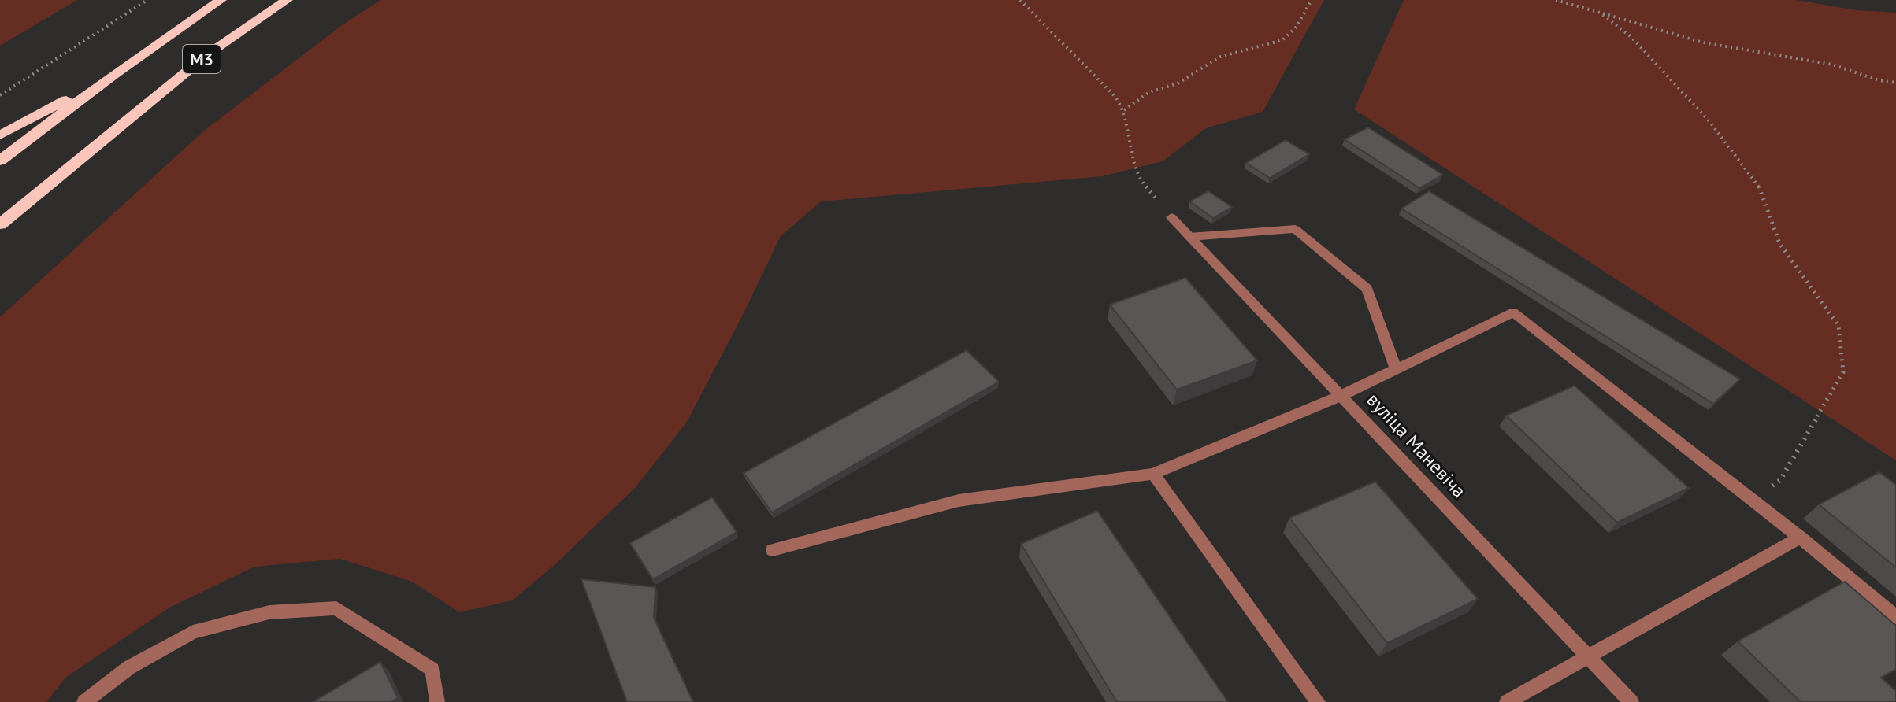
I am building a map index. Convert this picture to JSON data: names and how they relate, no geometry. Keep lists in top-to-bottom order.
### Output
{
  "streets": {
    "highway": ["М3"],
    "street": ["вуліца Маневіча"]
  }
}
